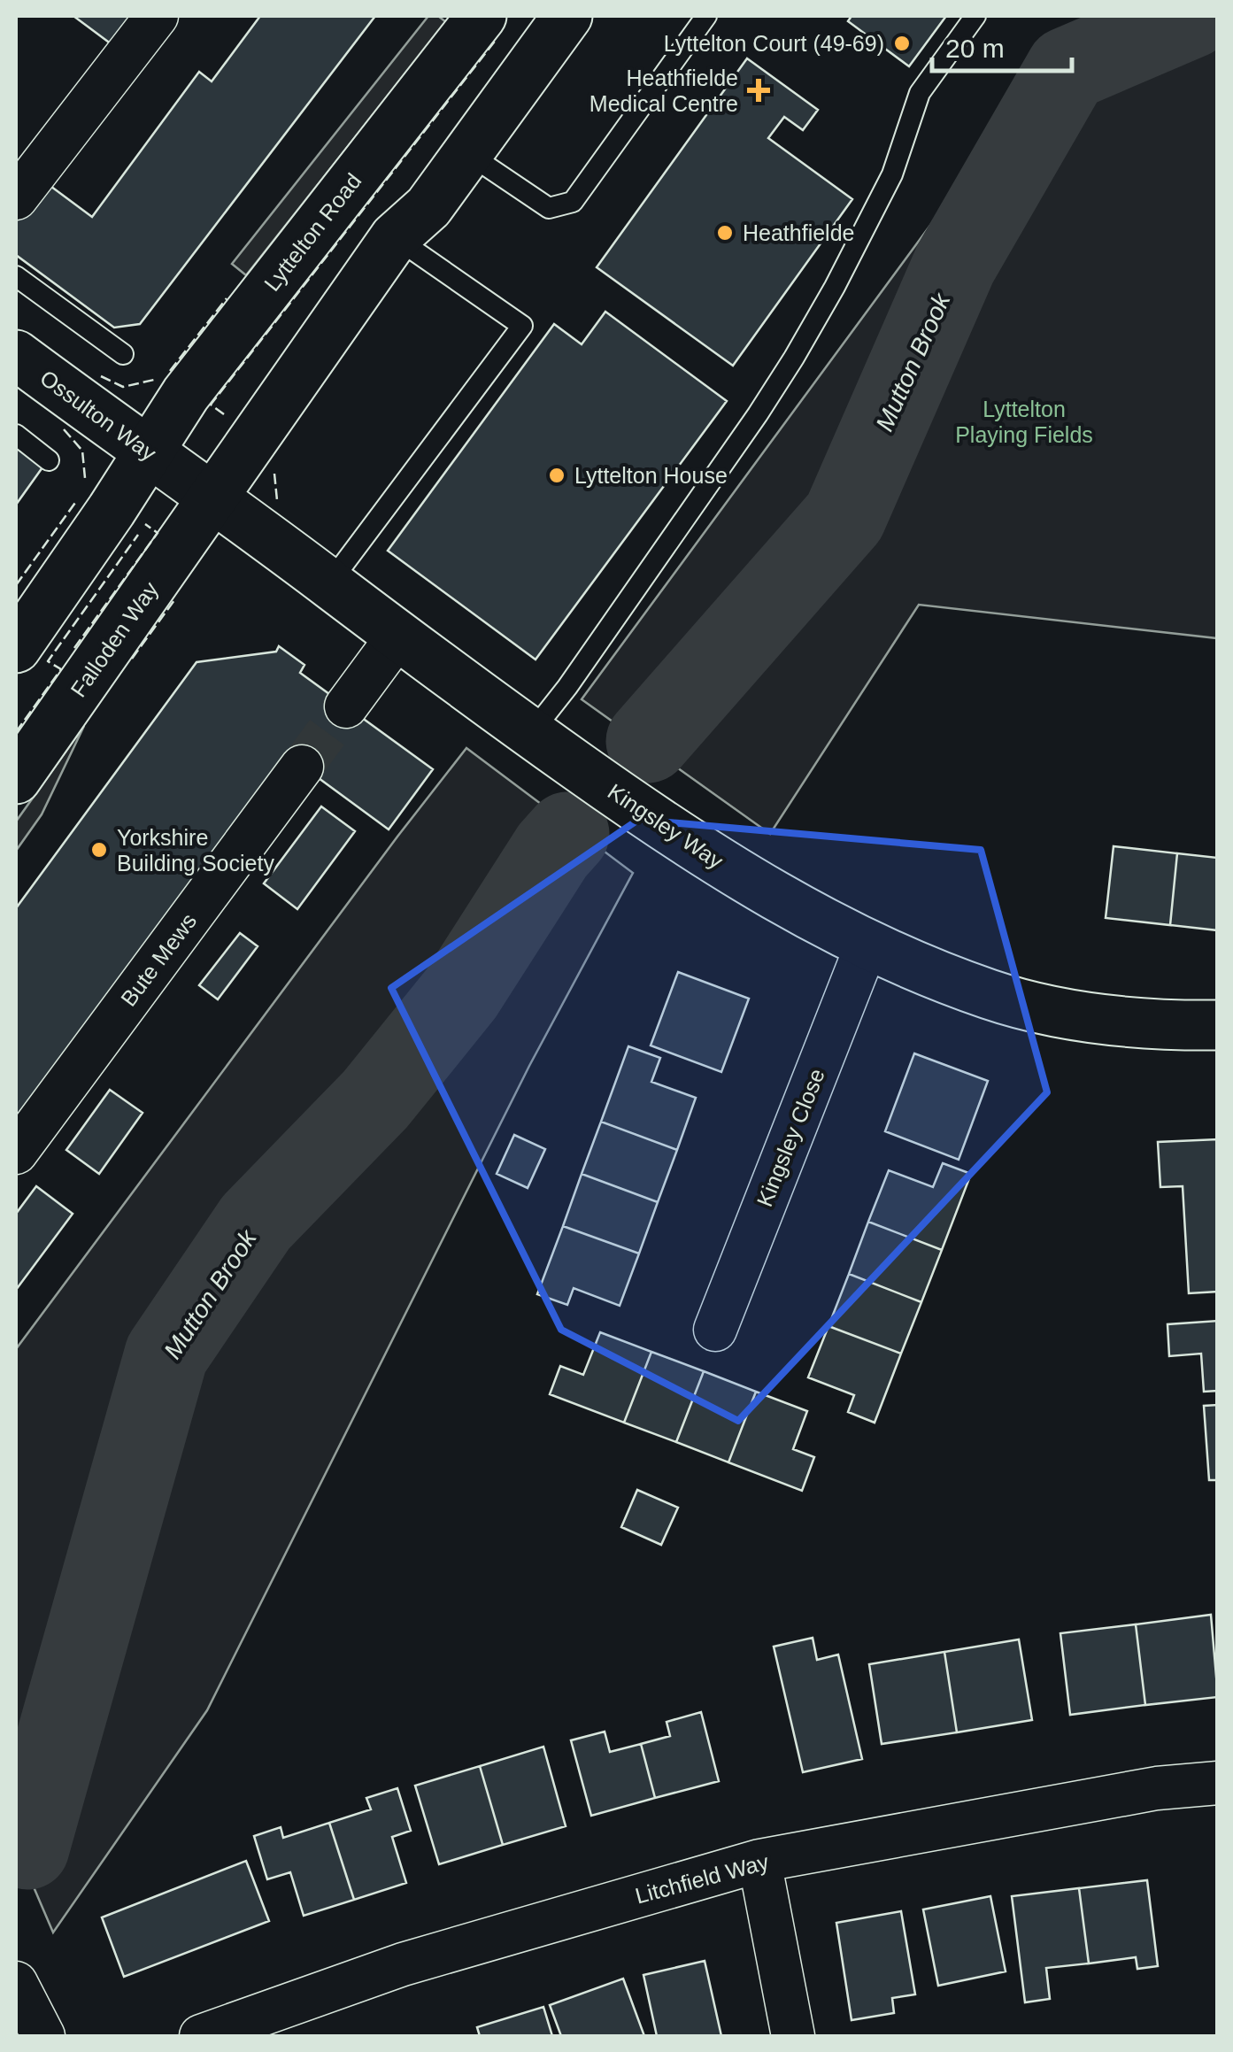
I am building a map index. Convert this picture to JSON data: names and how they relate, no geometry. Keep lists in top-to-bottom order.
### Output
{
  "streets": {
    "main road": [
      "Lyttelton Road",
      "Ossulton Way",
      "Falloden Way",
      "Kingsley Way"
    ],
    "street": ["Bute Mews", "Kingsley Close", "Litchfield Way"]
  },
  "crossings": [
    ["Lyttelton Road", "Ossulton Way"],
    ["Lyttelton Road", "Falloden Way"],
    ["Lyttelton Road", "Kingsley Way"],
    ["Ossulton Way", "Falloden Way"],
    ["Ossulton Way", "Kingsley Way"],
    ["Falloden Way", "Kingsley Way"],
    ["Kingsley Way", "Kingsley Close"]
  ],
  "water": ["Mutton Brook"],
  "parks": ["Lyttelton Playing Fields"],
  "places": {
    "other": [
      "Lyttelton Court (49-69)",
      "Heathfielde",
      "Lyttelton House",
      "Yorkshire Building Society"
    ],
    "health": ["Heathfielde Medical Centre"]
  },
  "scale_bar": "20 m"
}
